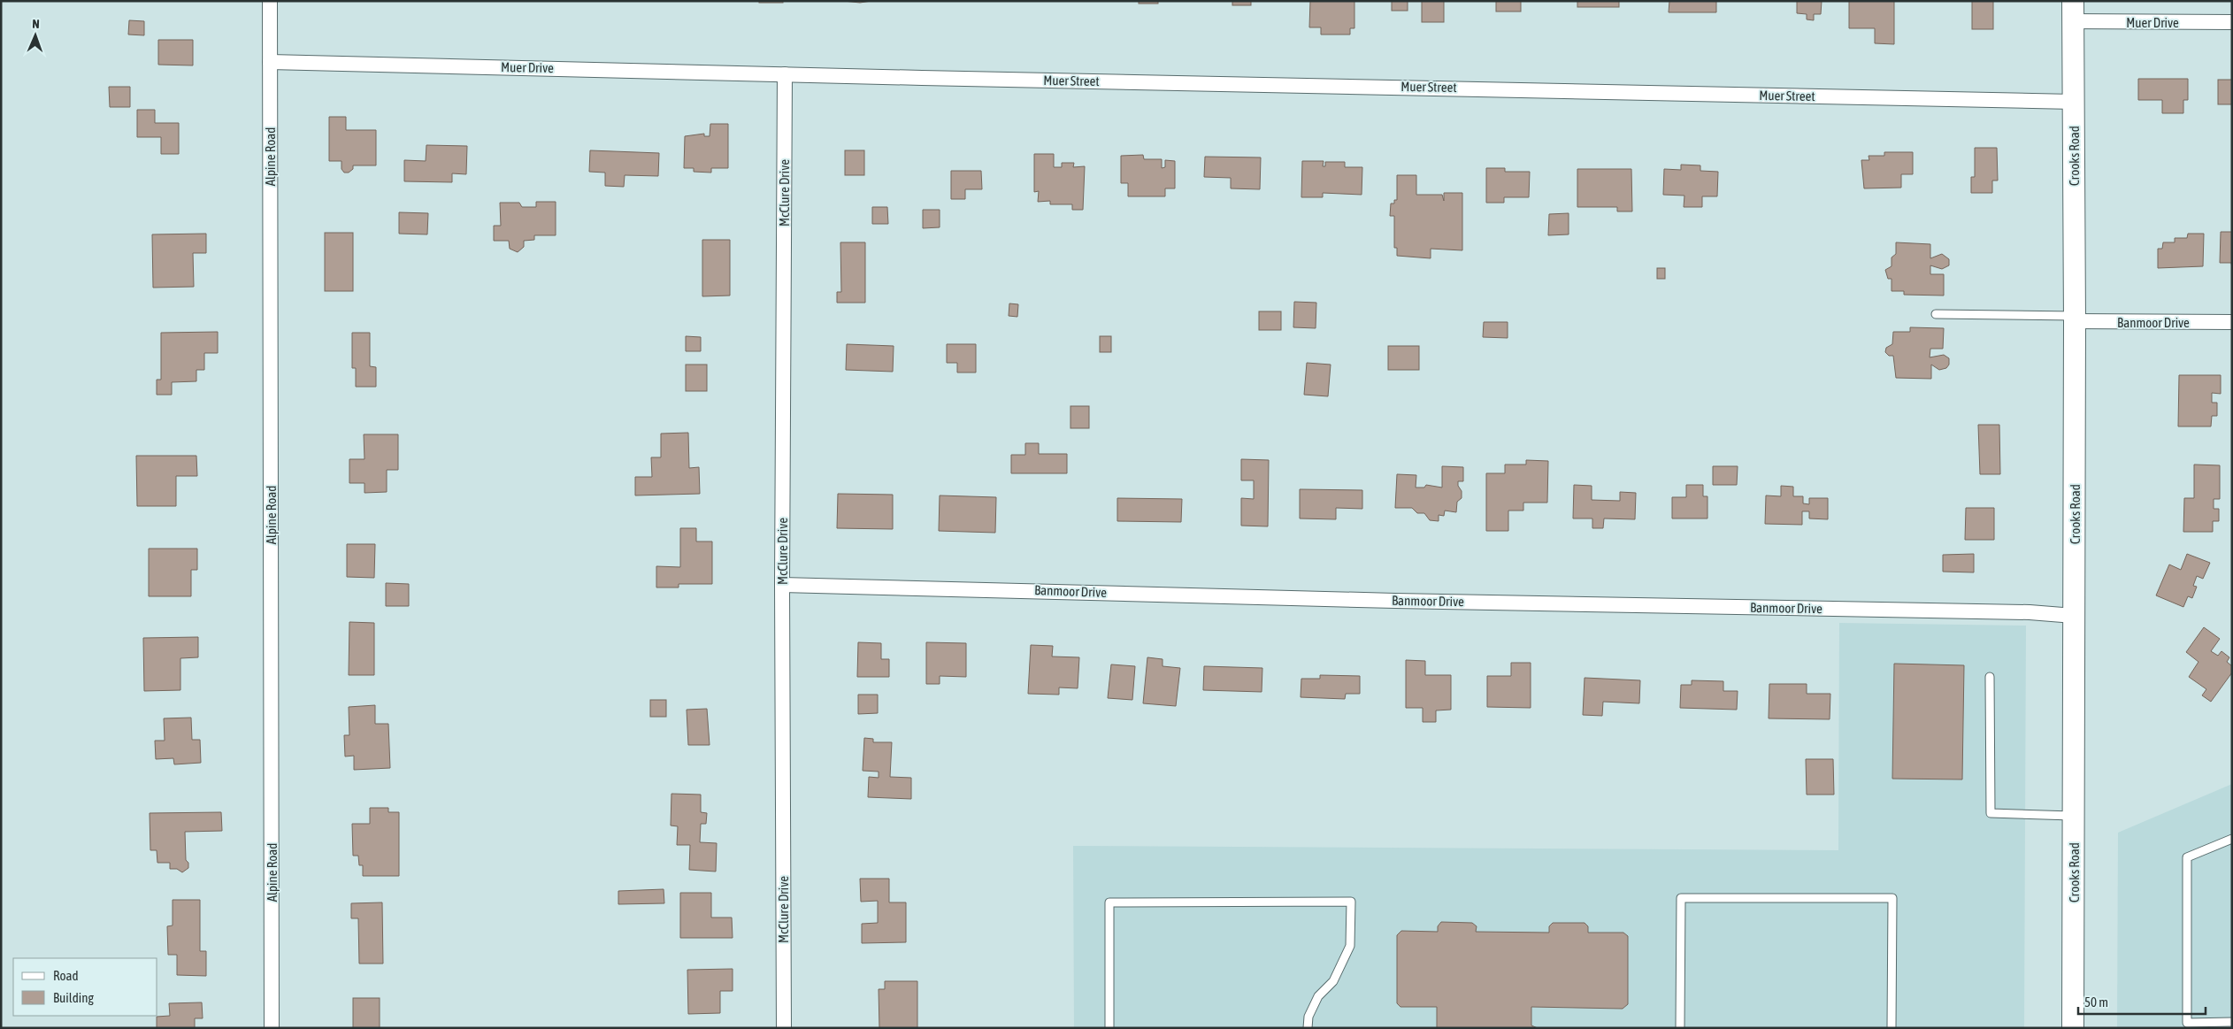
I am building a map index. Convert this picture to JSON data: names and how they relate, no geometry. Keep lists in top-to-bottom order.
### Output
{
  "streets": {
    "main road": ["Crooks Road"],
    "street": [
      "Muer Drive",
      "Muer Street",
      "Alpine Road",
      "McClure Drive",
      "Banmoor Drive"
    ]
  },
  "crossings": [
    ["Muer Drive", "Muer Street"],
    ["Muer Drive", "Crooks Road"],
    ["Muer Drive", "Alpine Road"],
    ["Muer Drive", "McClure Drive"],
    ["Muer Street", "Crooks Road"],
    ["Muer Street", "McClure Drive"],
    ["Crooks Road", "Banmoor Drive"],
    ["McClure Drive", "Banmoor Drive"]
  ],
  "legend": ["Road", "Building"],
  "scale_bar": "50 m",
  "north": "top"
}
